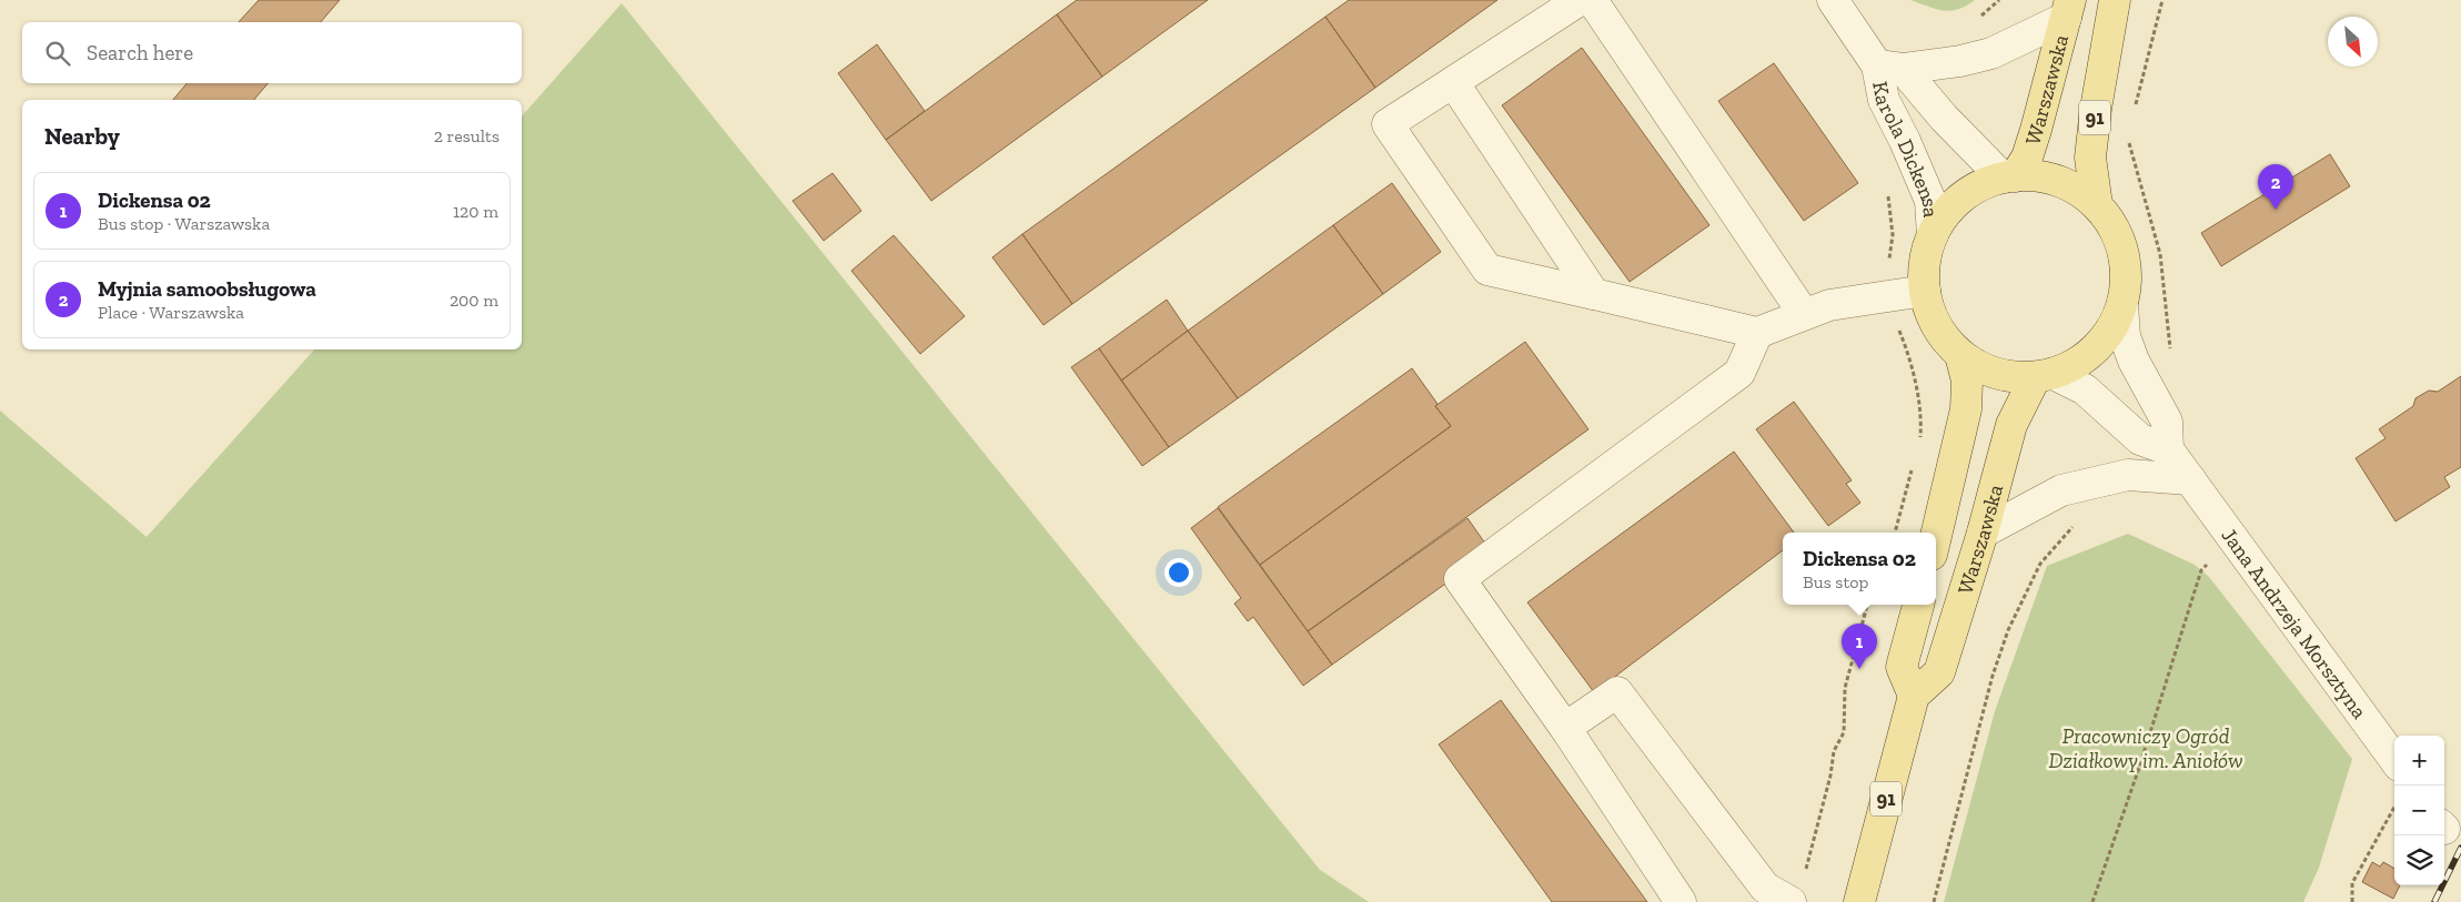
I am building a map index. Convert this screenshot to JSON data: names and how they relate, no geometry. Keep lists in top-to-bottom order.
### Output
{
  "streets": {
    "main road": ["Warszawska", "91"],
    "street": ["Karola Dickensa", "Jana Andrzeja Morsztyna"]
  },
  "crossings": [
    ["Warszawska", "91"],
    ["Warszawska", "Karola Dickensa"],
    ["91", "Karola Dickensa"]
  ],
  "parks": ["Pracowniczy Ogród Działkowy im. Aniołów"],
  "north": "bottom right",
  "page": {
    "search": "Search here",
    "heading": ["Nearby", "2 results"],
    "pins": ["2", "1"],
    "list": [
      {
        "mark": "1",
        "name": "Dickensa 02",
        "note": "Bus stop · Warszawska",
        "value": "120 m"
      },
      {
        "mark": "2",
        "name": "Myjnia samoobsługowa",
        "note": "Place · Warszawska",
        "value": "200 m"
      }
    ],
    "popup": ["Dickensa 02", "Bus stop"],
    "map_buttons": ["+", "−"]
  }
}
